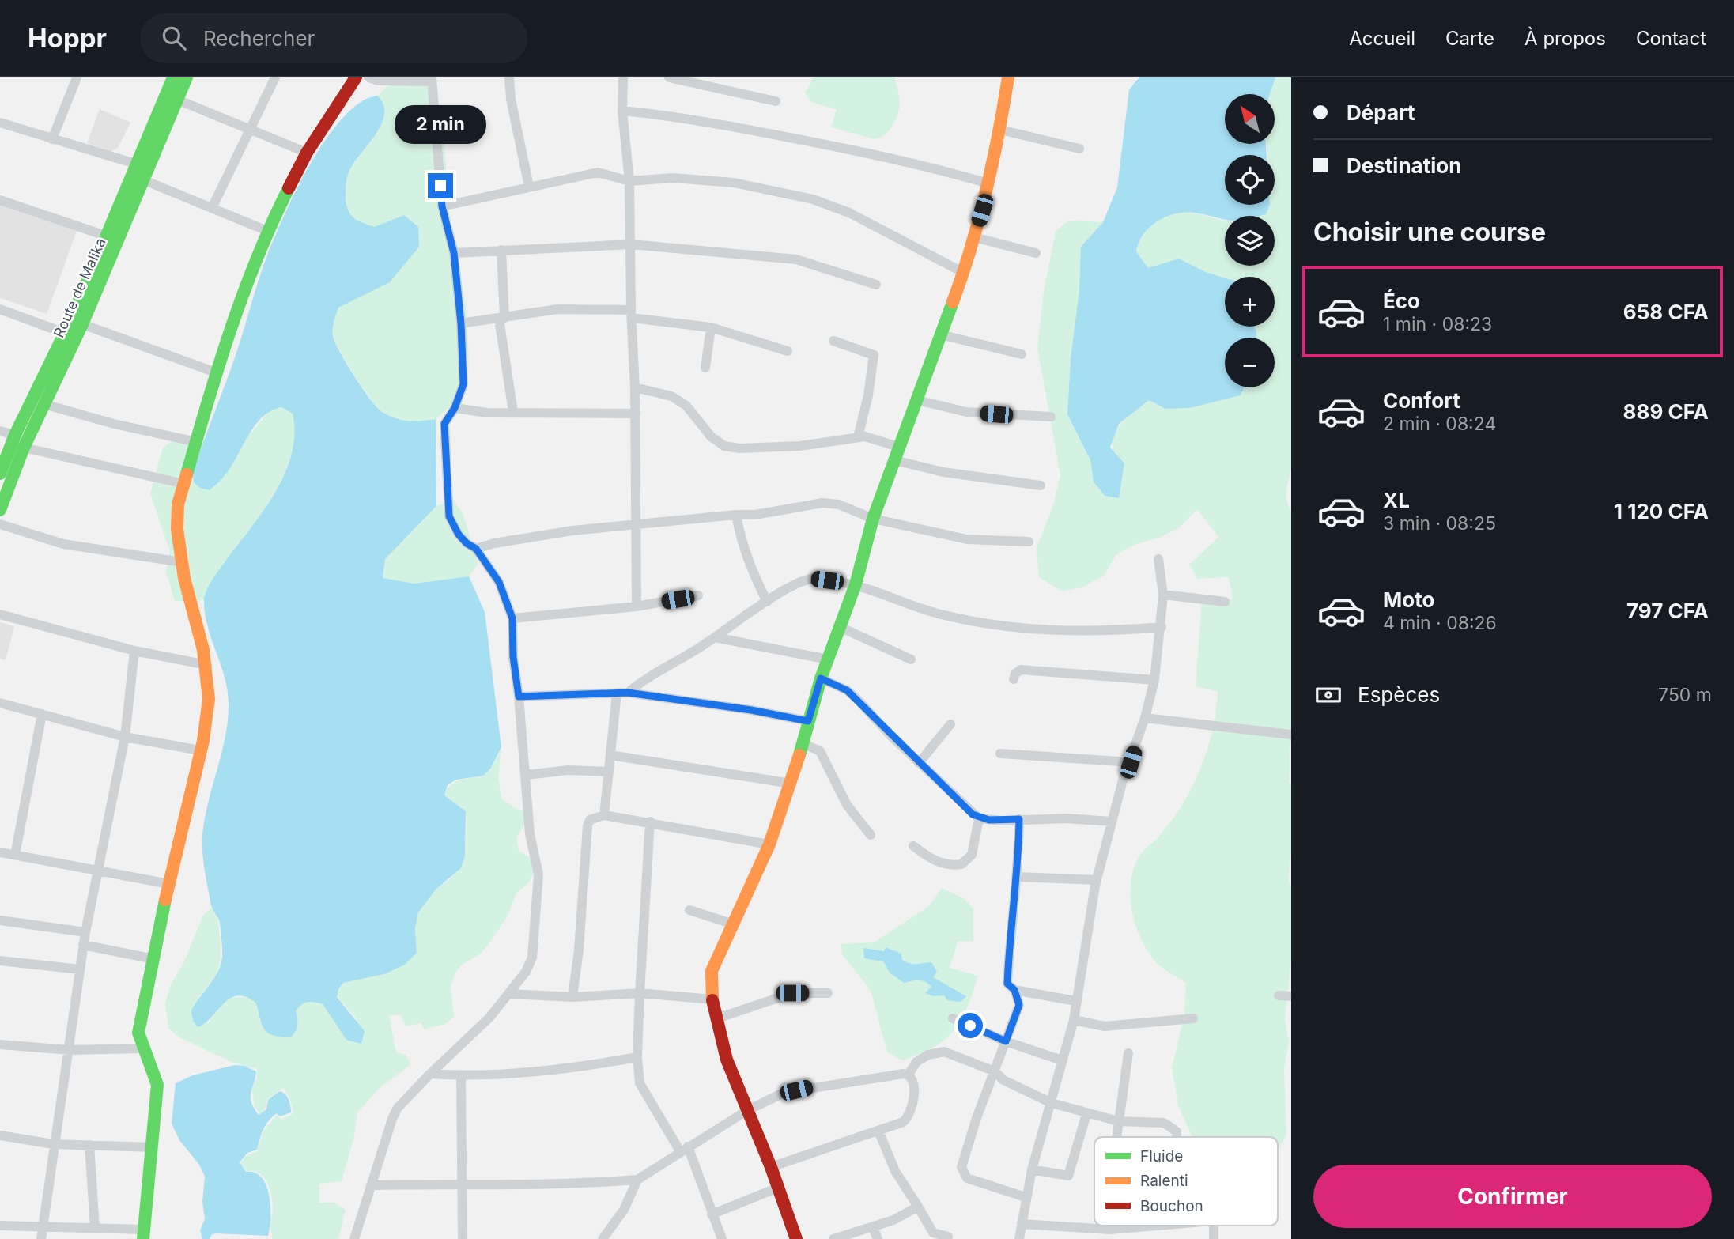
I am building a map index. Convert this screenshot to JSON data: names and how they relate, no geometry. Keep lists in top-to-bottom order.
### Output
{
  "streets": {
    "street": ["Route de Malika"]
  },
  "legend": ["Fluide", "Ralenti", "Bouchon"],
  "north": "top left",
  "page": {
    "header": "Hoppr",
    "search": "Rechercher",
    "nav": [
      "Accueil",
      "Carte",
      "À propos",
      "Contact"
    ],
    "banner": ["Départ", "Destination"],
    "map_buttons": ["+", "−"],
    "bubble": "2 min",
    "heading": "Choisir une course",
    "list": [
      {
        "name": "Éco",
        "note": "1 min · 08:23",
        "value": "658 CFA"
      },
      {
        "name": "Confort",
        "note": "2 min · 08:24",
        "value": "889 CFA"
      },
      {
        "name": "XL",
        "note": "3 min · 08:25",
        "value": "1 120 CFA"
      },
      {
        "name": "Moto",
        "note": "4 min · 08:26",
        "value": "797 CFA"
      }
    ],
    "pay": ["Espèces", "750 m"],
    "buttons": "Confirmer"
  }
}
